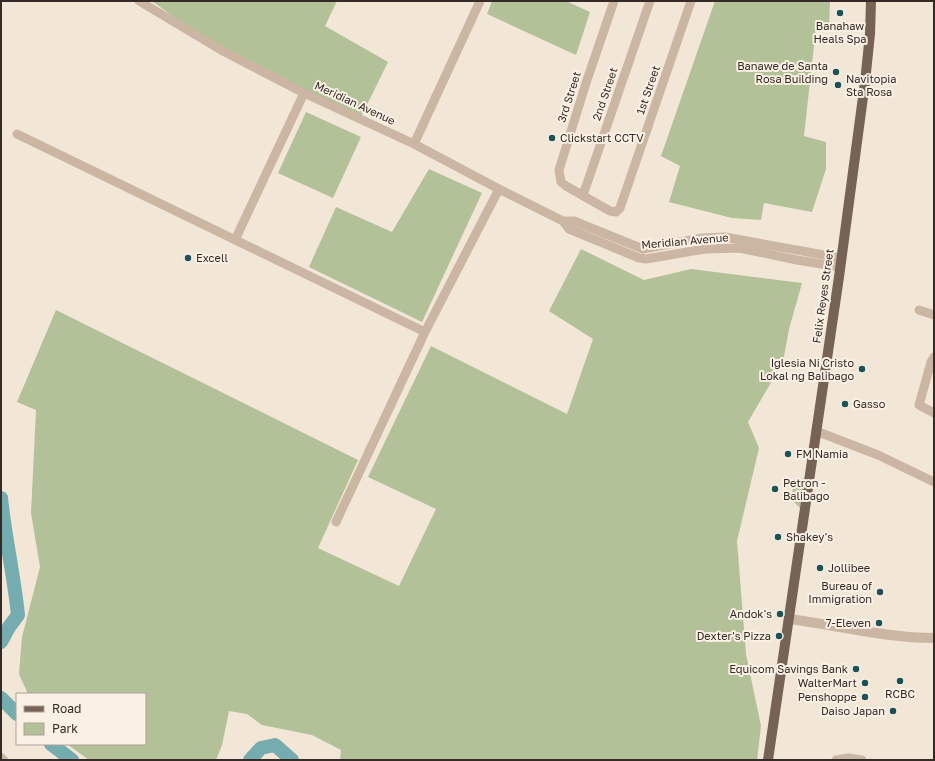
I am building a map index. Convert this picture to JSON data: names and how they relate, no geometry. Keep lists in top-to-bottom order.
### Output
{
  "streets": {
    "main road": ["Felix Reyes Street"],
    "street": [
      "1st Street",
      "2nd Street",
      "3rd Street",
      "Meridian Avenue"
    ]
  },
  "crossings": [
    ["1st Street", "3rd Street"],
    ["2nd Street", "3rd Street"],
    ["Meridian Avenue", "Felix Reyes Street"]
  ],
  "places": [
    "Banahaw Heals Spa",
    "Banawe de Santa Rosa Building",
    "Navitopia Sta Rosa",
    "Clickstart CCTV",
    "Excell",
    "Iglesia Ni Cristo Lokal ng Balibago",
    "Gasso",
    "FM Namia",
    "Petron - Balibago",
    "Shakey's",
    "Jollibee",
    "Bureau of Immigration",
    "Andok's",
    "7-Eleven",
    "Dexter's Pizza",
    "Equicom Savings Bank",
    "RCBC",
    "WalterMart",
    "Penshoppe",
    "Daiso Japan"
  ],
  "legend": ["Road", "Park"]
}
